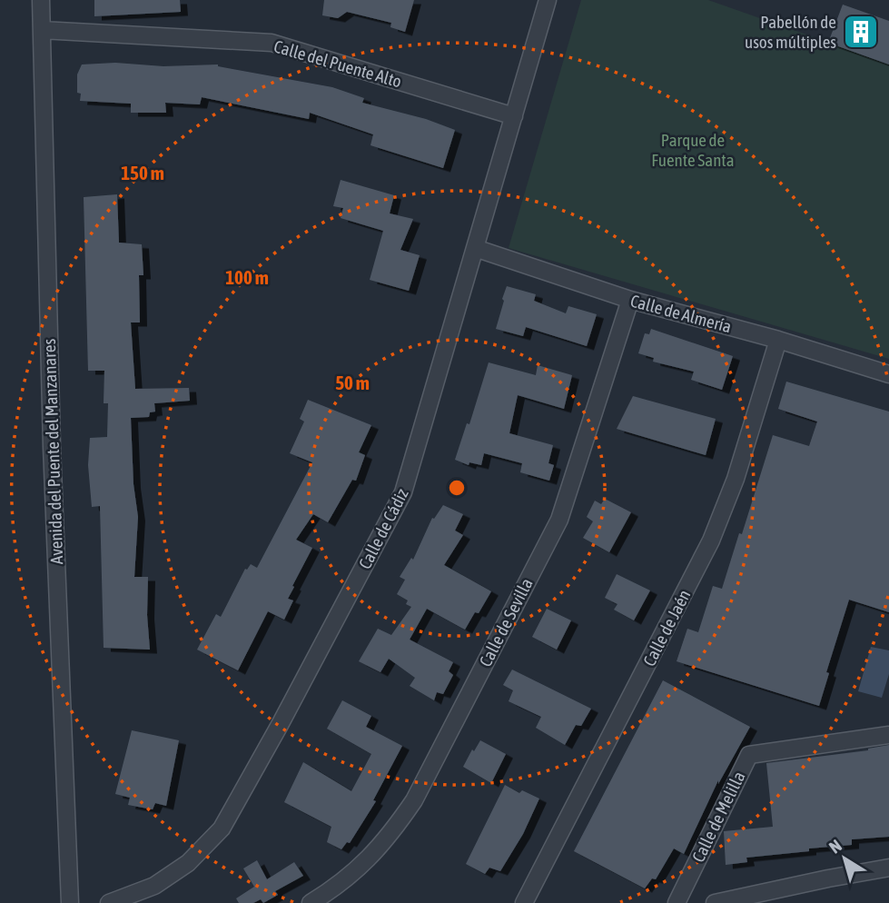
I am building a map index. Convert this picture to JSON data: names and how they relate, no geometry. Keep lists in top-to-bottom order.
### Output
{
  "streets": {
    "street": [
      "Calle del Puente Alto",
      "Calle de Almería",
      "Avenida del Puente del Manzanares",
      "Calle de Cádiz",
      "Calle de Sevilla",
      "Calle de Jaén",
      "Calle de Melilla"
    ]
  },
  "crossings": [
    ["Calle del Puente Alto", "Avenida del Puente del Manzanares"],
    ["Calle del Puente Alto", "Calle de Cádiz"],
    ["Calle de Almería", "Calle de Cádiz"],
    ["Calle de Almería", "Calle de Sevilla"],
    ["Calle de Almería", "Calle de Jaén"]
  ],
  "parks": ["Parque de Fuente Santa"],
  "places": {
    "building": ["Pabellón de usos múltiples"]
  },
  "north": "top left",
  "rings": ["150 m", "100 m", "50 m"]
}
